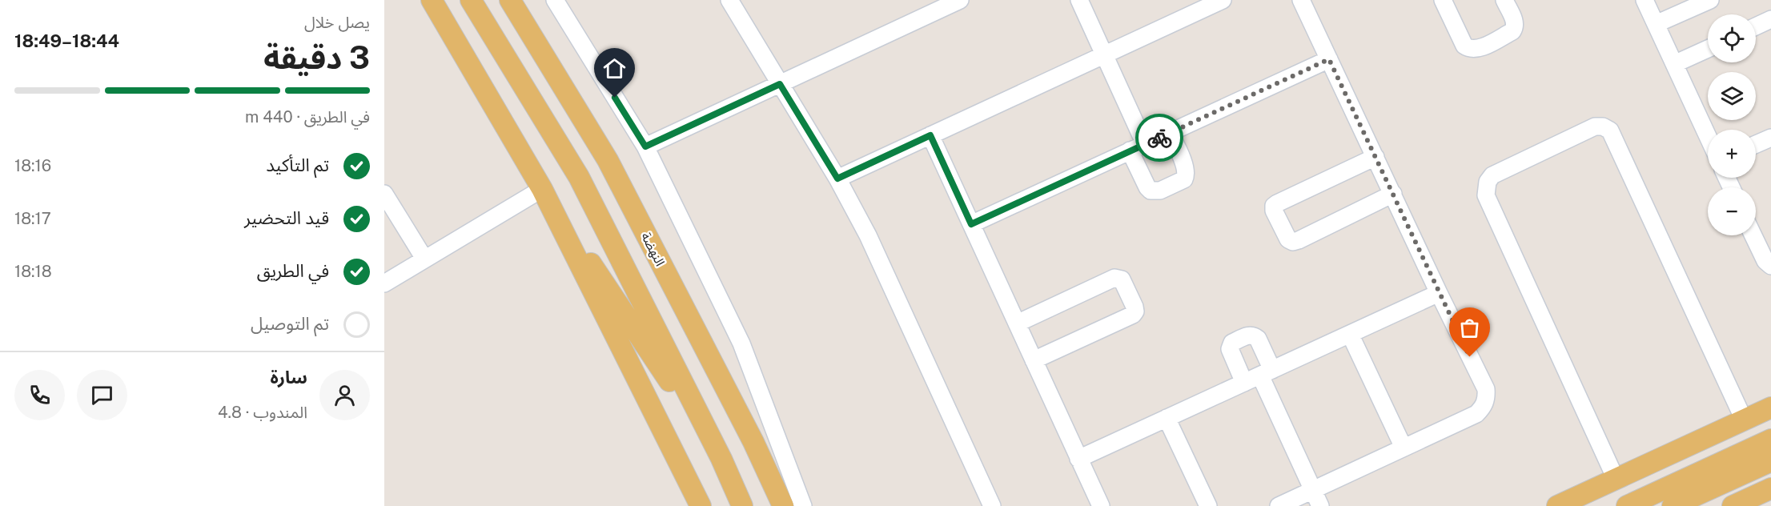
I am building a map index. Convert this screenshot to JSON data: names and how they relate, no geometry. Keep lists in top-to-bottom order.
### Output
{
  "streets": {
    "main road": ["النهضة"]
  },
  "page": {
    "heading": ["3 دقيقة", "يصل خلال", "18:44–18:49"],
    "panel": ["سارة", "المندوب · 4.8"],
    "map_buttons": ["+", "−"],
    "bar": "في الطريق · 440 m",
    "list": [
      ["تم التأكيد", "18:16"],
      ["قيد التحضير", "18:17"],
      ["في الطريق", "18:18"],
      "تم التوصيل"
    ]
  }
}
